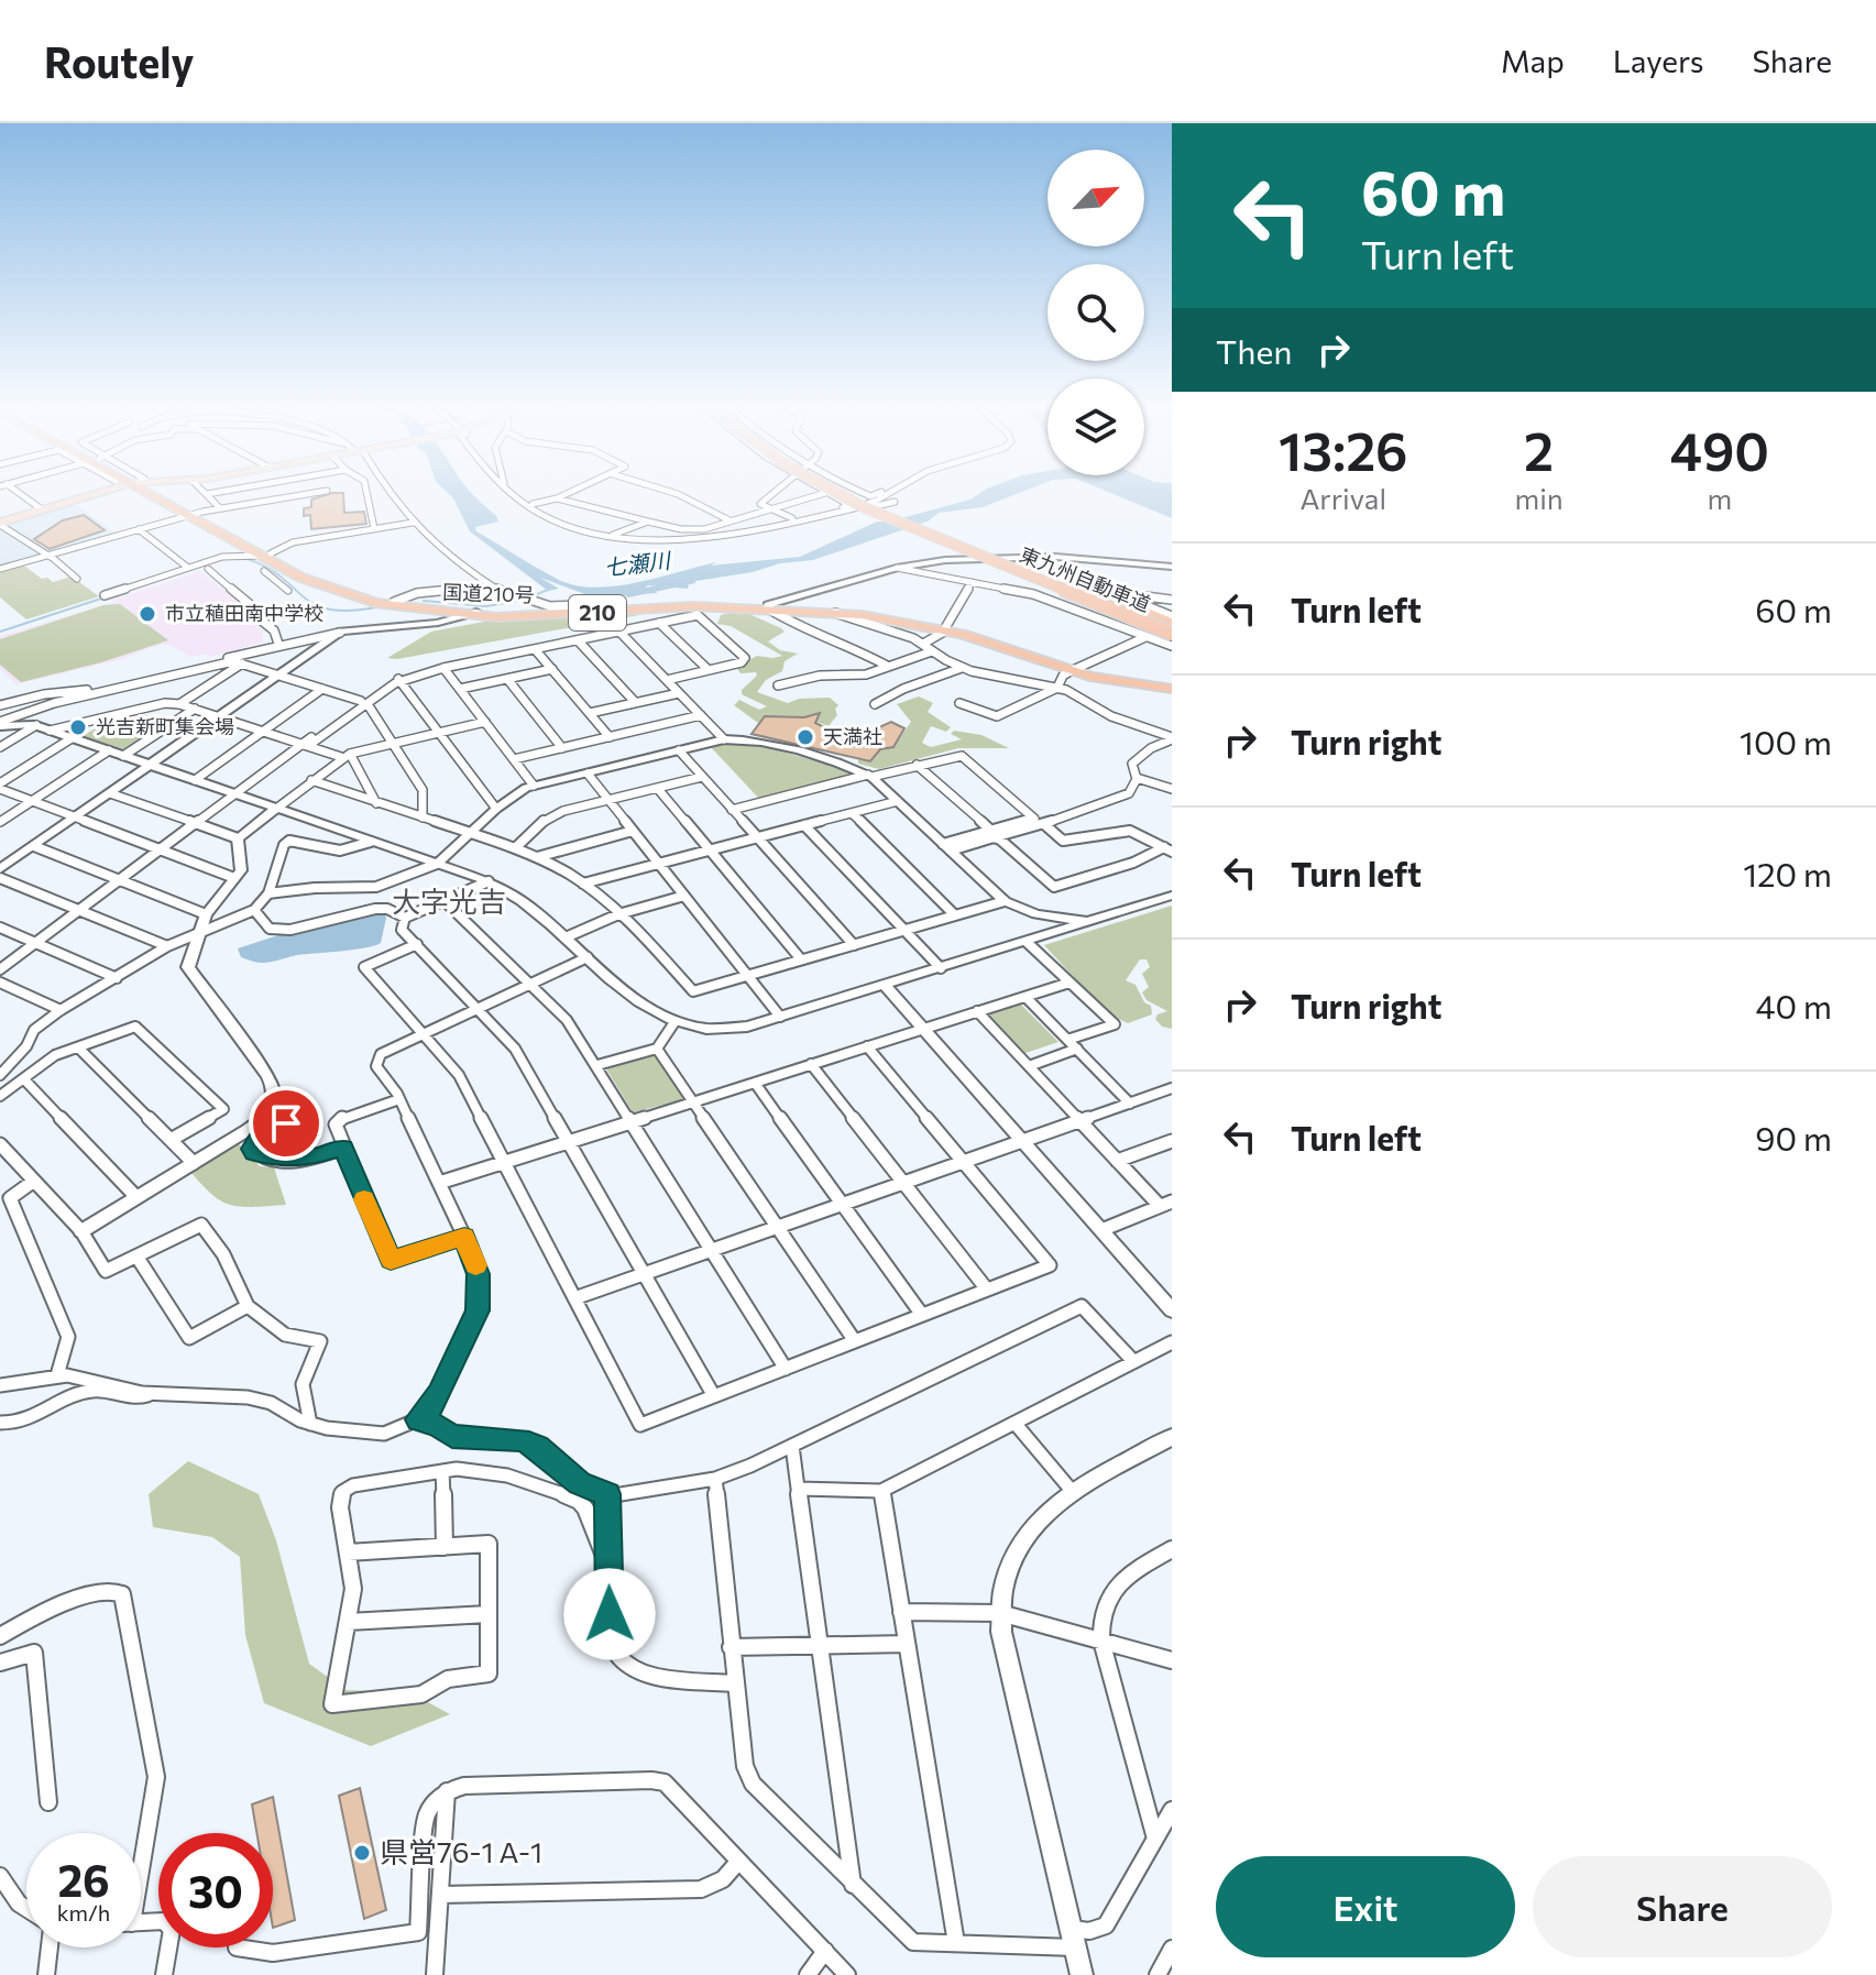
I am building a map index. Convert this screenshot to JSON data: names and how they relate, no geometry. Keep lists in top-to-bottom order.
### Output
{
  "streets": {
    "highway": ["東九州自動車道", "国道210号", "210"]
  },
  "districts": ["大字光吉"],
  "water": ["七瀬川"],
  "places": [
    "市立稙田南中学校",
    "光吉新町集会場",
    "天満社",
    "県営76-1 A-1"
  ],
  "north": "top right",
  "page": {
    "header": "Routely",
    "nav": ["Map", "Layers", "Share"],
    "turn": ["60 m", "Turn left"],
    "then": "Then",
    "eta": [
      "13:26",
      "Arrival",
      "2",
      "min",
      "490",
      "m"
    ],
    "list": [
      {
        "name": "Turn left",
        "value": "60 m"
      },
      {
        "name": "Turn right",
        "value": "100 m"
      },
      {
        "name": "Turn left",
        "value": "120 m"
      },
      {
        "name": "Turn right",
        "value": "40 m"
      },
      {
        "name": "Turn left",
        "value": "90 m"
      }
    ],
    "speed": "26 km/h",
    "limit": "30",
    "buttons": ["Exit", "Share"]
  }
}
